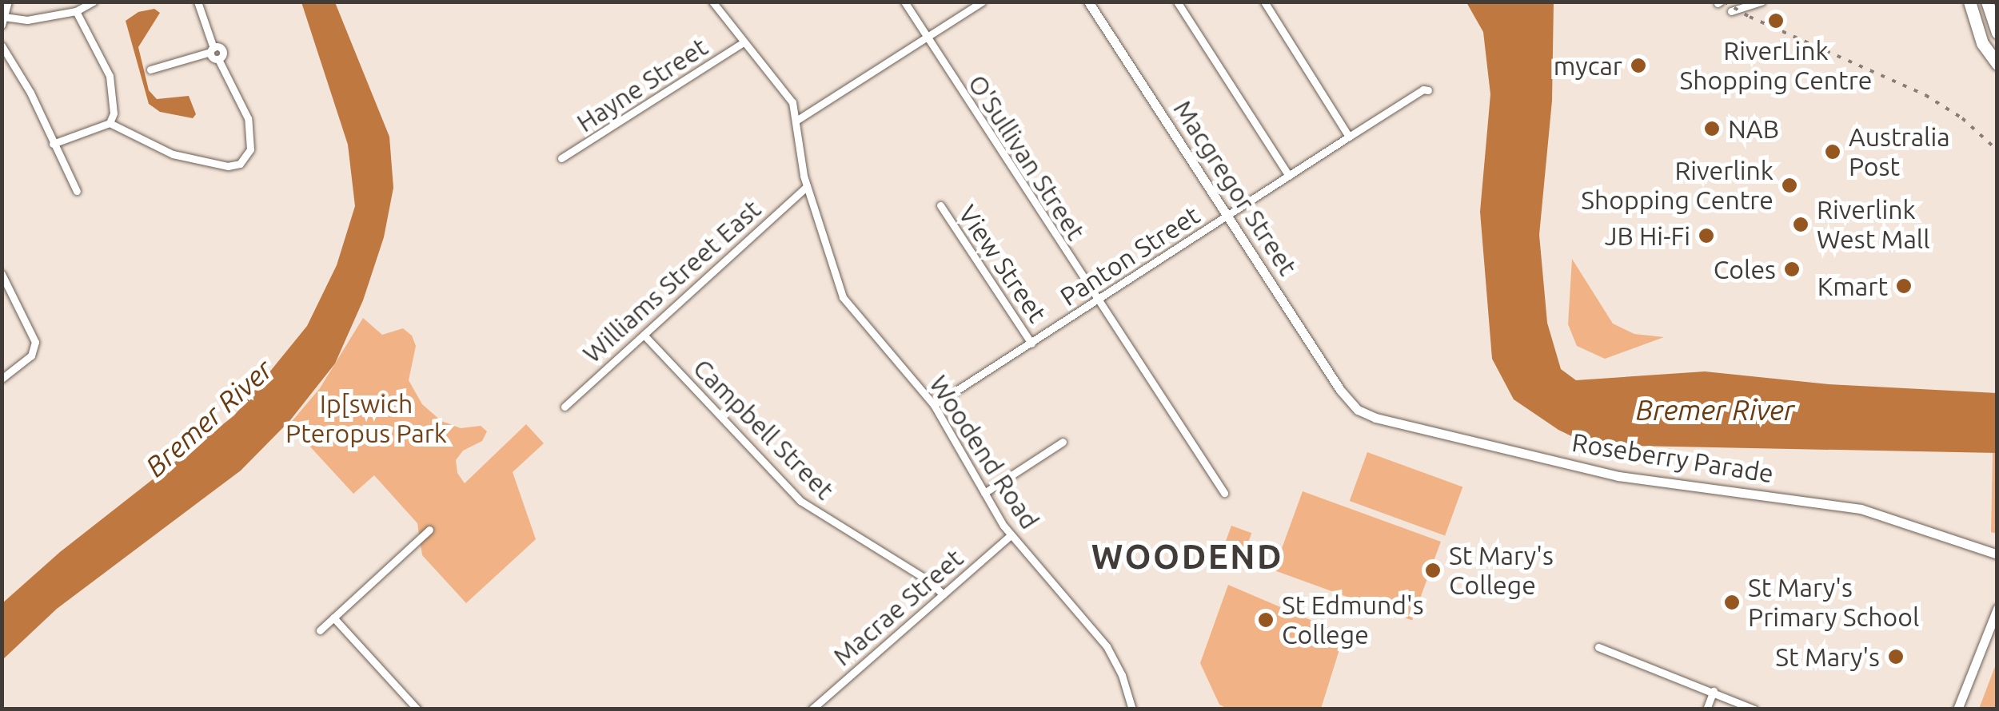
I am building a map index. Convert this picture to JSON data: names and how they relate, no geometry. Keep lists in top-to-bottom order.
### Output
{
  "streets": {
    "street": [
      "Hayne Street",
      "O'Sullivan Street",
      "Macgregor Street",
      "Panton Street",
      "View Street",
      "Williams Street East",
      "Campbell Street",
      "Woodend Road",
      "Roseberry Parade",
      "Macrae Street"
    ]
  },
  "crossings": [
    ["Hayne Street", "Woodend Road"],
    ["O'Sullivan Street", "Panton Street"],
    ["Macgregor Street", "Panton Street"],
    ["Macgregor Street", "Roseberry Parade"],
    ["Panton Street", "View Street"],
    ["Panton Street", "Woodend Road"],
    ["Williams Street East", "Campbell Street"],
    ["Williams Street East", "Woodend Road"],
    ["Campbell Street", "Macrae Street"],
    ["Woodend Road", "Macrae Street"]
  ],
  "districts": ["WOODEND"],
  "water": ["Bremer River"],
  "parks": ["Ip[swich Pteropus Park"],
  "places": [
    "RiverLink Shopping Centre",
    "mycar",
    "NAB",
    "Australia Post",
    "Riverlink Shopping Centre",
    "Riverlink West Mall",
    "JB Hi-Fi",
    "Coles",
    "Kmart",
    "St Mary's College",
    "St Mary's Primary School",
    "St Edmund's College",
    "St Mary's"
  ]
}
